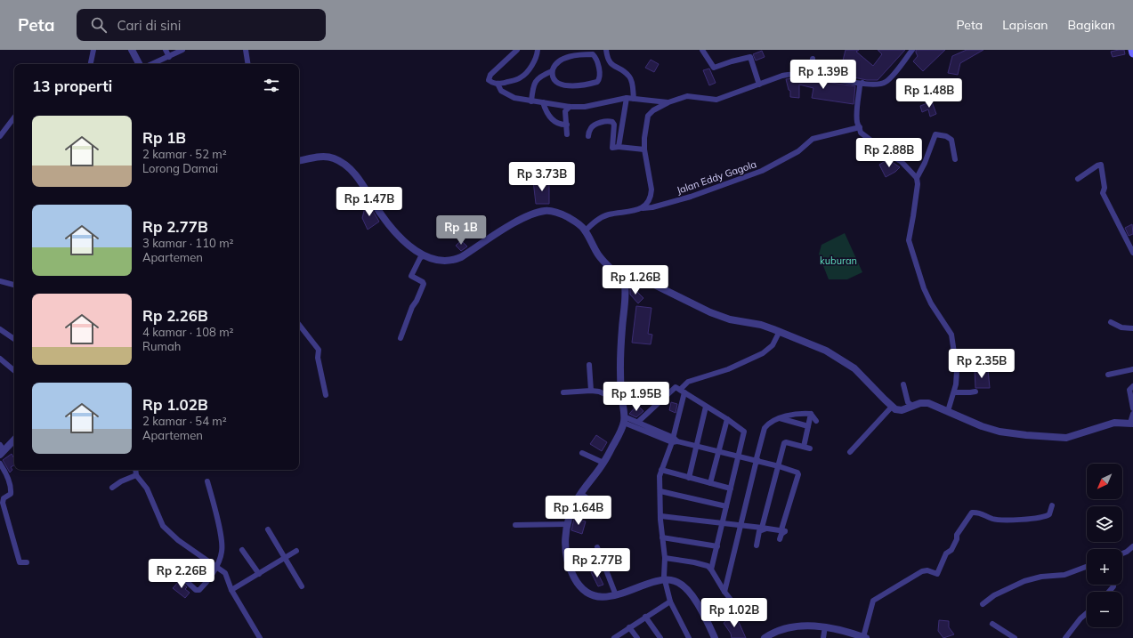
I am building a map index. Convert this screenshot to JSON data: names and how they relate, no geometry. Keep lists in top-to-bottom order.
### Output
{
  "streets": {
    "street": ["Jalan Eddy Gagola"]
  },
  "parks": ["kuburan"],
  "north": "bottom left",
  "page": {
    "header": "Peta",
    "search": "Cari di sini",
    "nav": ["Peta", "Lapisan", "Bagikan"],
    "price": [
      "Rp 1.39B",
      "Rp 1.48B",
      "Rp 2.88B",
      "Rp 3.73B",
      "Rp 1.47B",
      "Rp 1B",
      "Rp 1.26B",
      "Rp 2.35B",
      "Rp 1.95B",
      "Rp 1.64B",
      "Rp 2.77B",
      "Rp 2.26B",
      "Rp 1.02B"
    ],
    "heading": "13 properti",
    "list": [
      {
        "name": "Rp 1B",
        "note": "2 kamar · 52 m² · Lorong Damai"
      },
      {
        "name": "Rp 2.77B",
        "note": "3 kamar · 110 m² · Apartemen"
      },
      {
        "name": "Rp 2.26B",
        "note": "4 kamar · 108 m² · Rumah"
      },
      {
        "name": "Rp 1.02B",
        "note": "2 kamar · 54 m² · Apartemen"
      }
    ],
    "map_buttons": ["+", "−"]
  }
}
